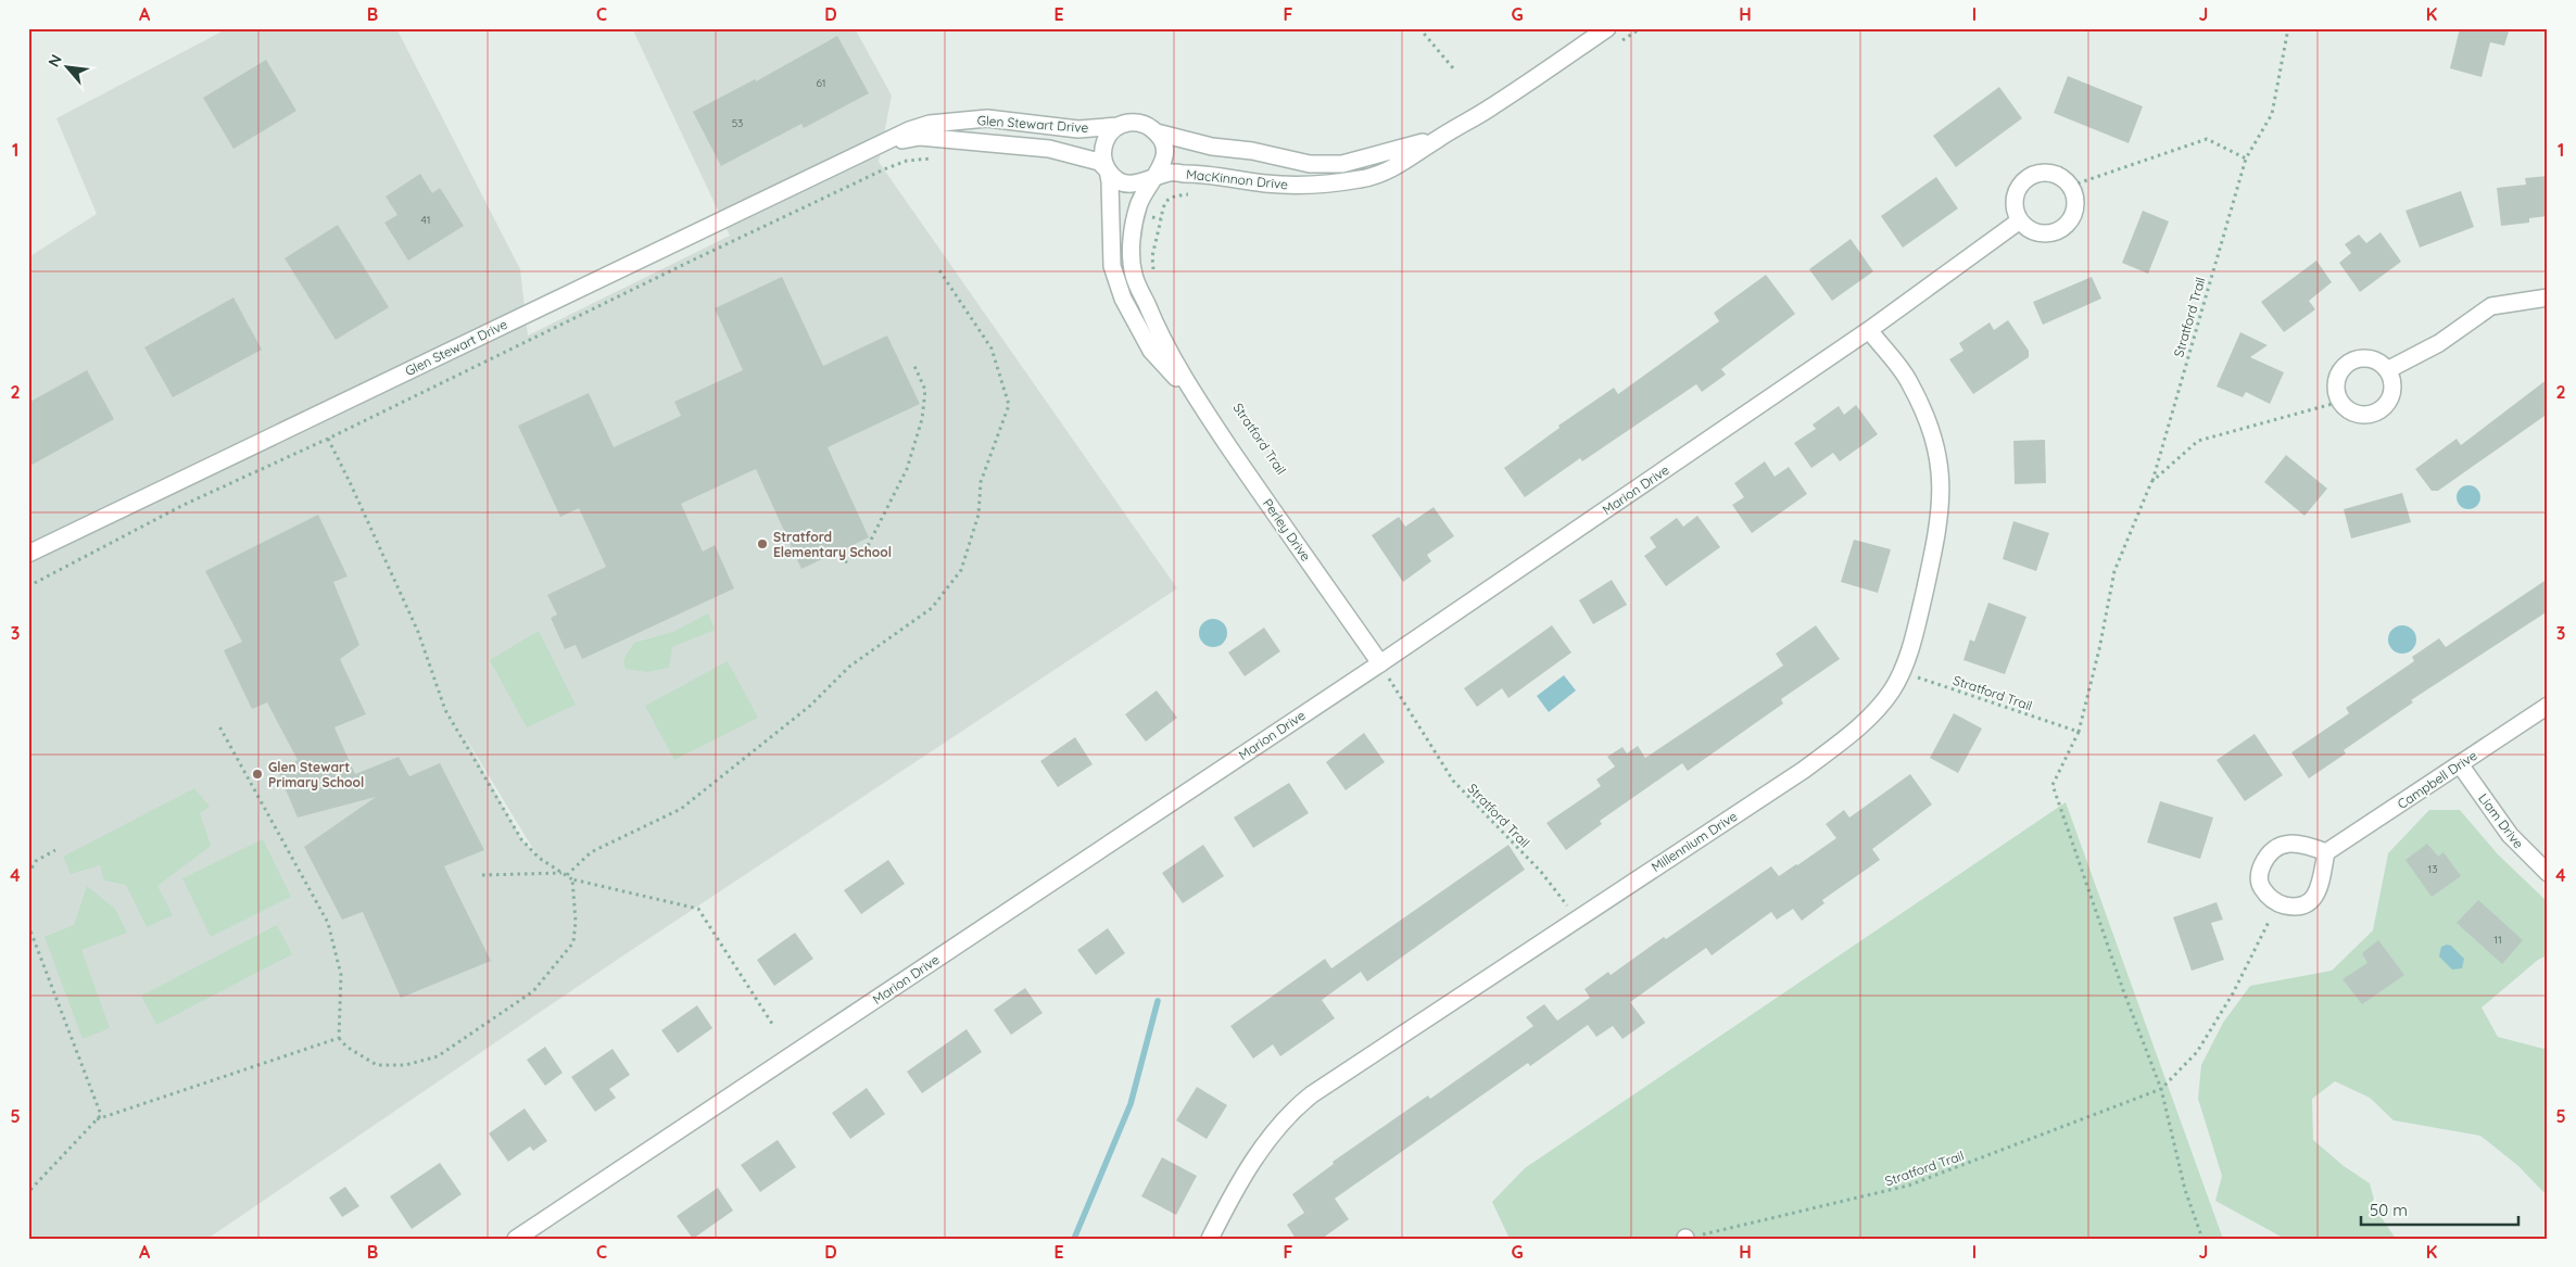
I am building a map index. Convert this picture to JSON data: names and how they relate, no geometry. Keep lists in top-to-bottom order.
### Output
{
  "streets": {
    "street": [
      "Glen Stewart Drive",
      "MacKinnon Drive",
      "Marion Drive",
      "Perley Drive",
      "Campbell Drive",
      "Liam Drive",
      "Millennium Drive"
    ],
    "path": ["Stratford Trail"]
  },
  "crossings": [
    ["Glen Stewart Drive", "MacKinnon Drive"],
    ["Glen Stewart Drive", "Perley Drive"],
    ["MacKinnon Drive", "Perley Drive"],
    ["Stratford Trail", "Marion Drive"],
    ["Stratford Trail", "Perley Drive"],
    ["Stratford Trail", "Campbell Drive"],
    ["Stratford Trail", "Millennium Drive"],
    ["Marion Drive", "Perley Drive"],
    ["Marion Drive", "Millennium Drive"],
    ["Campbell Drive", "Liam Drive"]
  ],
  "places": ["Stratford Elementary School", "Glen Stewart Primary School"],
  "house_numbers": [
    "61",
    "53",
    "41",
    "13",
    "11"
  ],
  "scale_bar": "50 m",
  "north": "top left",
  "grid": {
    "columns": [
      "A",
      "B",
      "C",
      "D",
      "E",
      "F",
      "G",
      "H",
      "I",
      "J",
      "K"
    ],
    "rows": [
      "1",
      "2",
      "3",
      "4",
      "5"
    ]
  }
}
